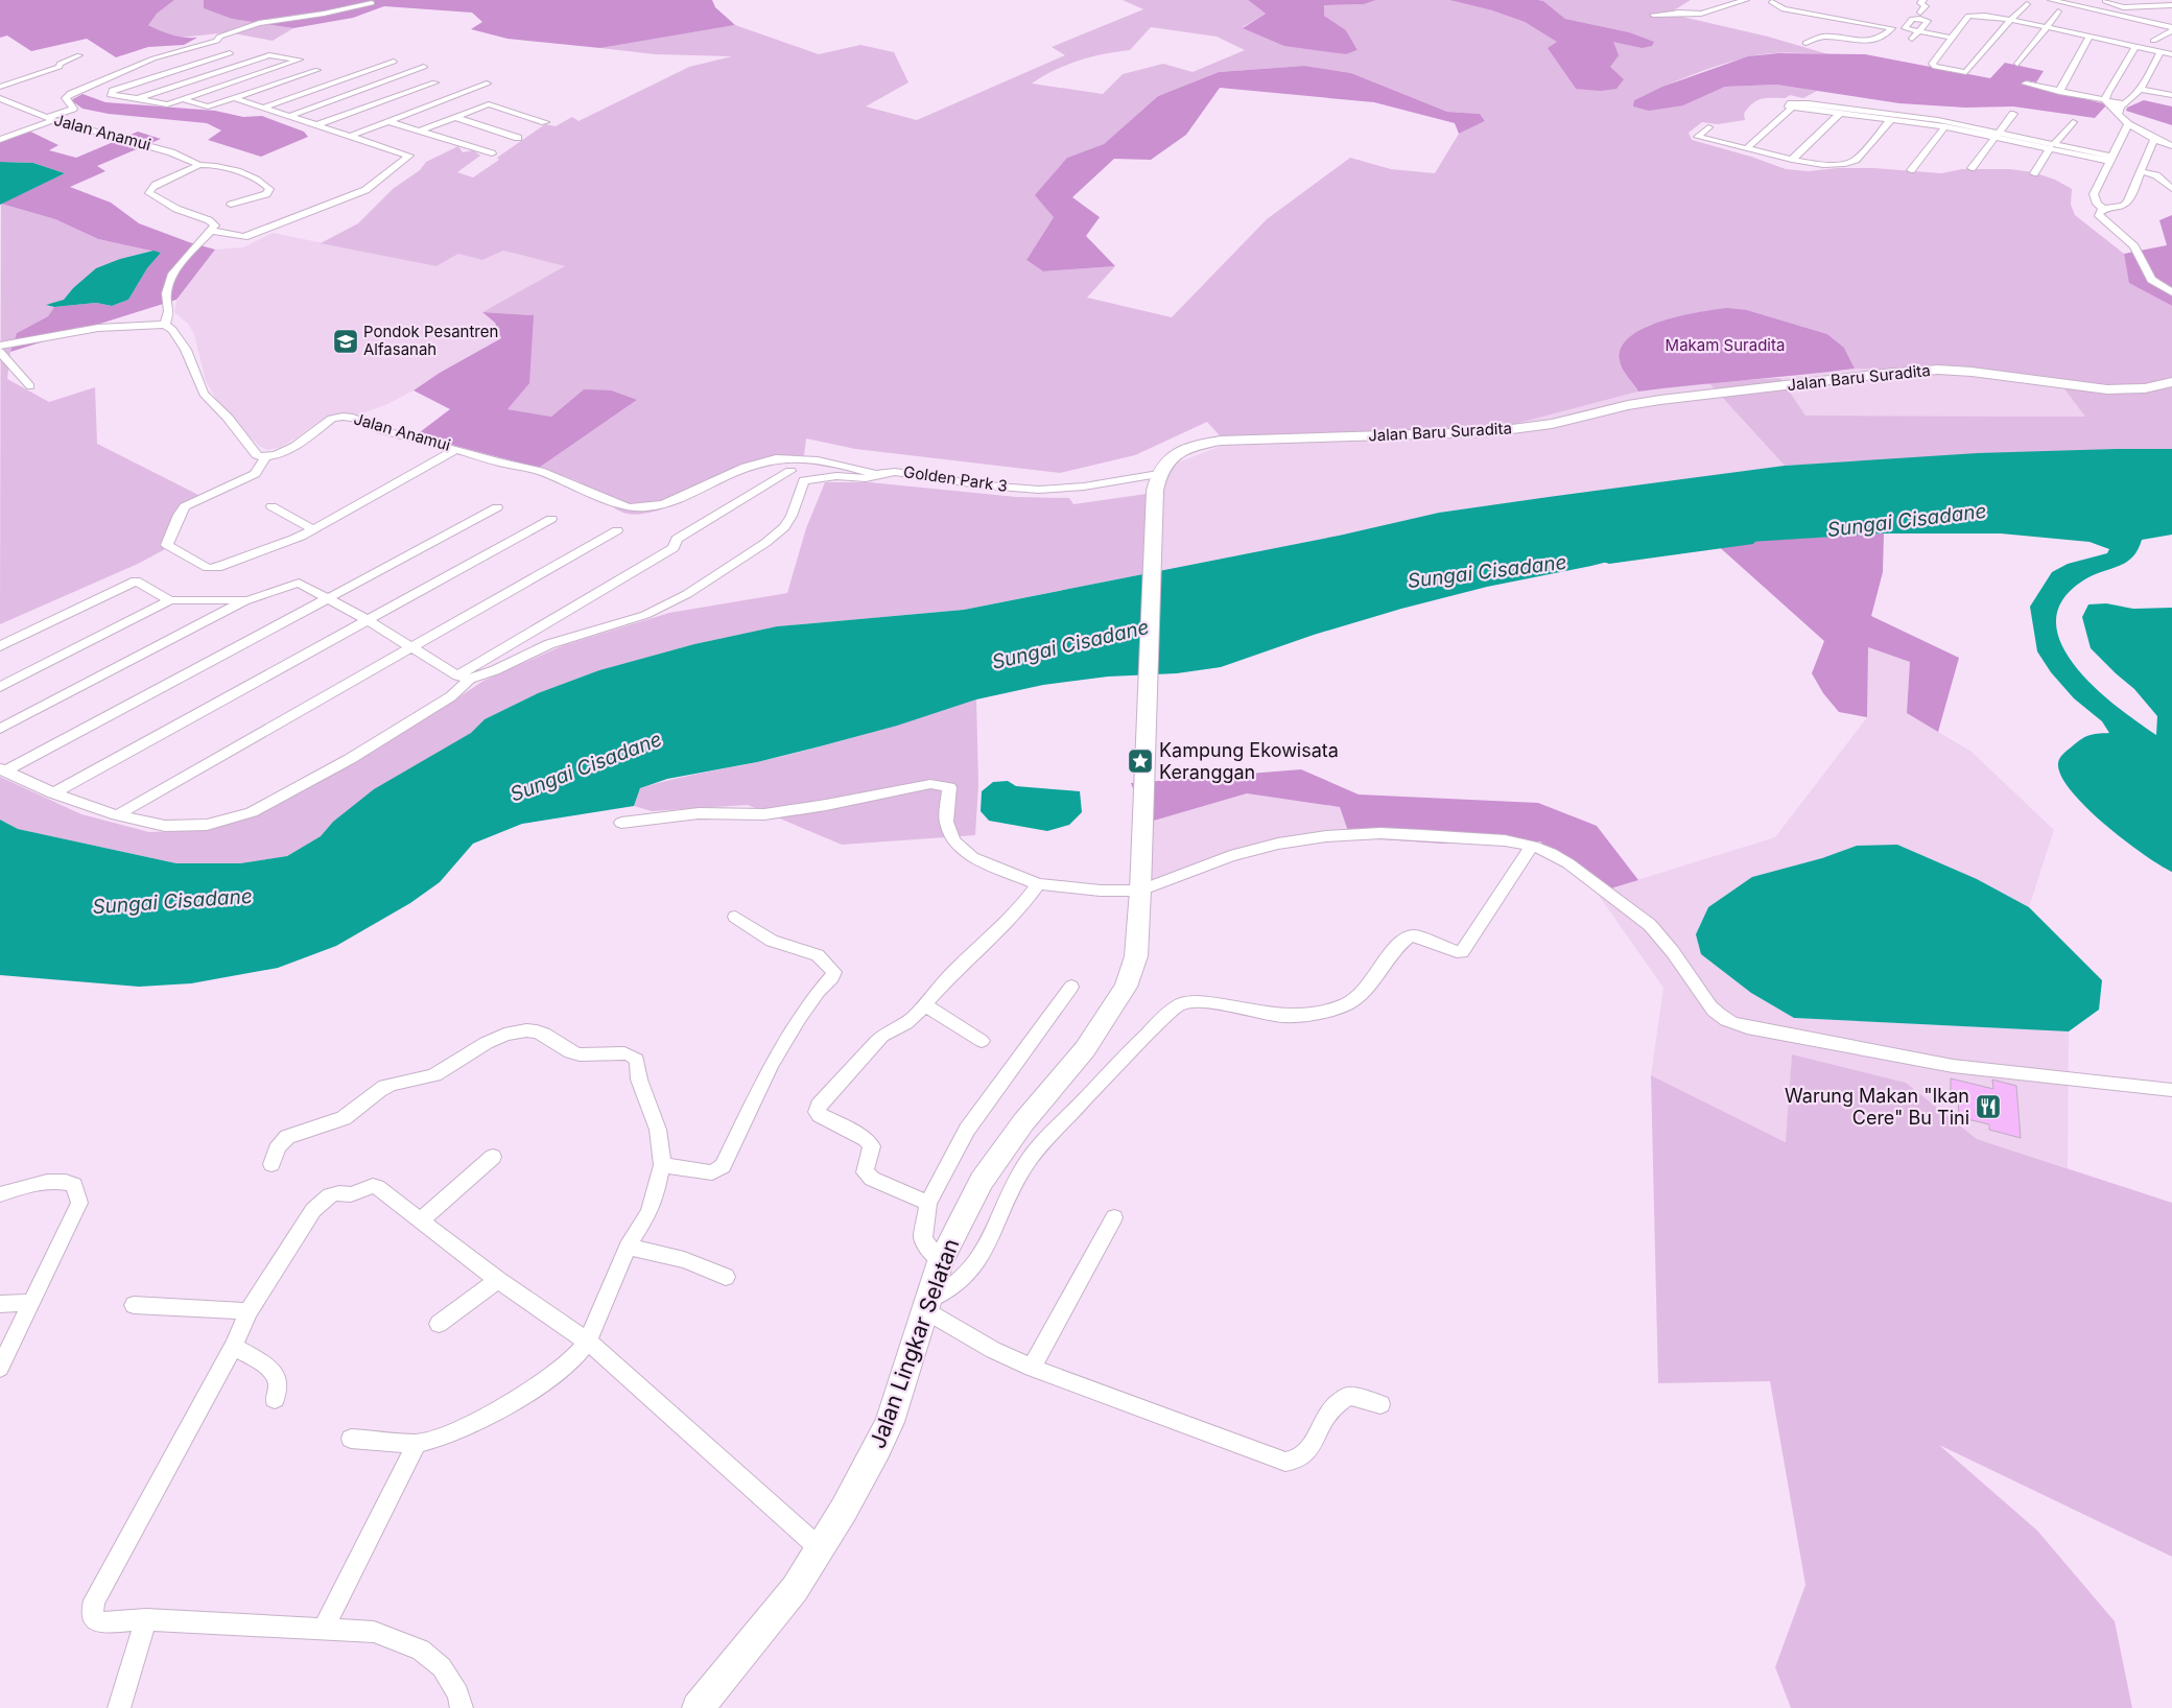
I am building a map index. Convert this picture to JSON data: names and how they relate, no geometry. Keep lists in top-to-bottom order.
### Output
{
  "streets": {
    "main road": ["Jalan Baru Suradita", "Jalan Lingkar Selatan"],
    "street": ["Jalan Anamui", "Golden Park 3"]
  },
  "crossings": [
    ["Jalan Anamui", "Golden Park 3"],
    ["Jalan Baru Suradita", "Golden Park 3"],
    ["Jalan Baru Suradita", "Jalan Lingkar Selatan"],
    ["Golden Park 3", "Jalan Lingkar Selatan"]
  ],
  "water": ["Sungai Cisadane"],
  "parks": ["Makam Suradita"],
  "places": {
    "school or university": ["Pondok Pesantren Alfasanah"],
    "place": ["Kampung Ekowisata Keranggan"],
    "restaurant": ["Warung Makan \"Ikan Cere\" Bu Tini"]
  }
}
